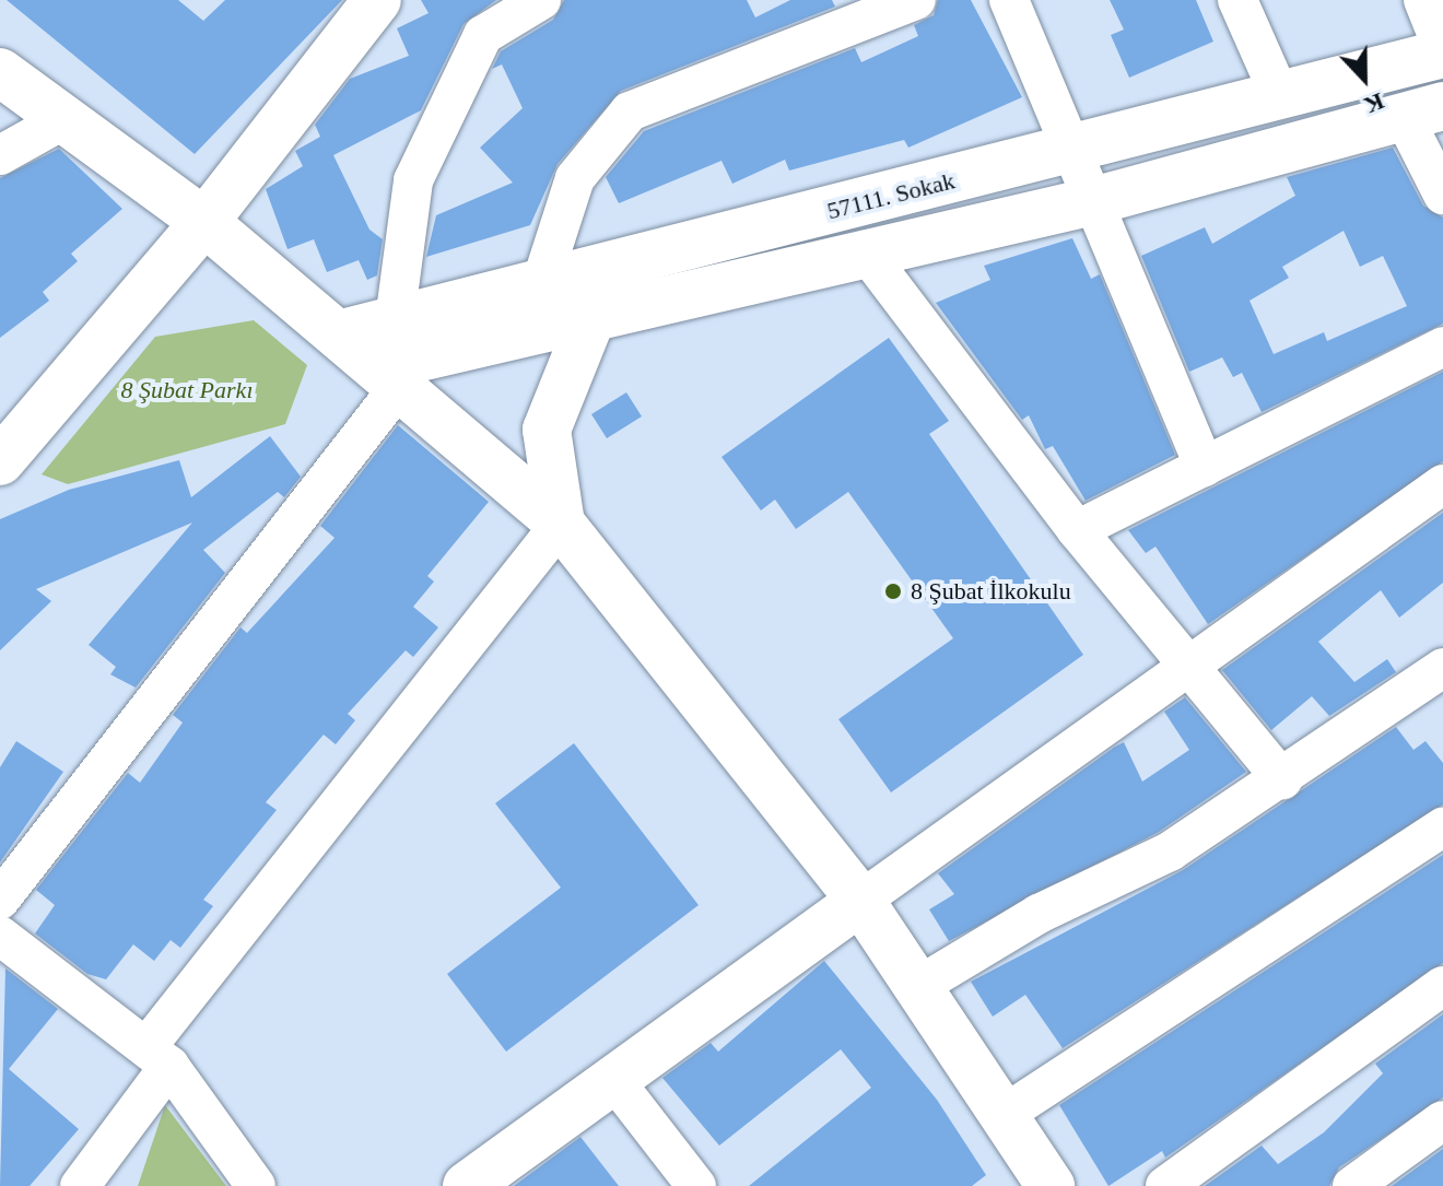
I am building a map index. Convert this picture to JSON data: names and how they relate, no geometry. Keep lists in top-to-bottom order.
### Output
{
  "streets": {
    "main road": ["57111. Sokak"]
  },
  "parks": ["8 Şubat Parkı"],
  "places": ["8 Şubat İlkokulu"],
  "north": "bottom"
}
